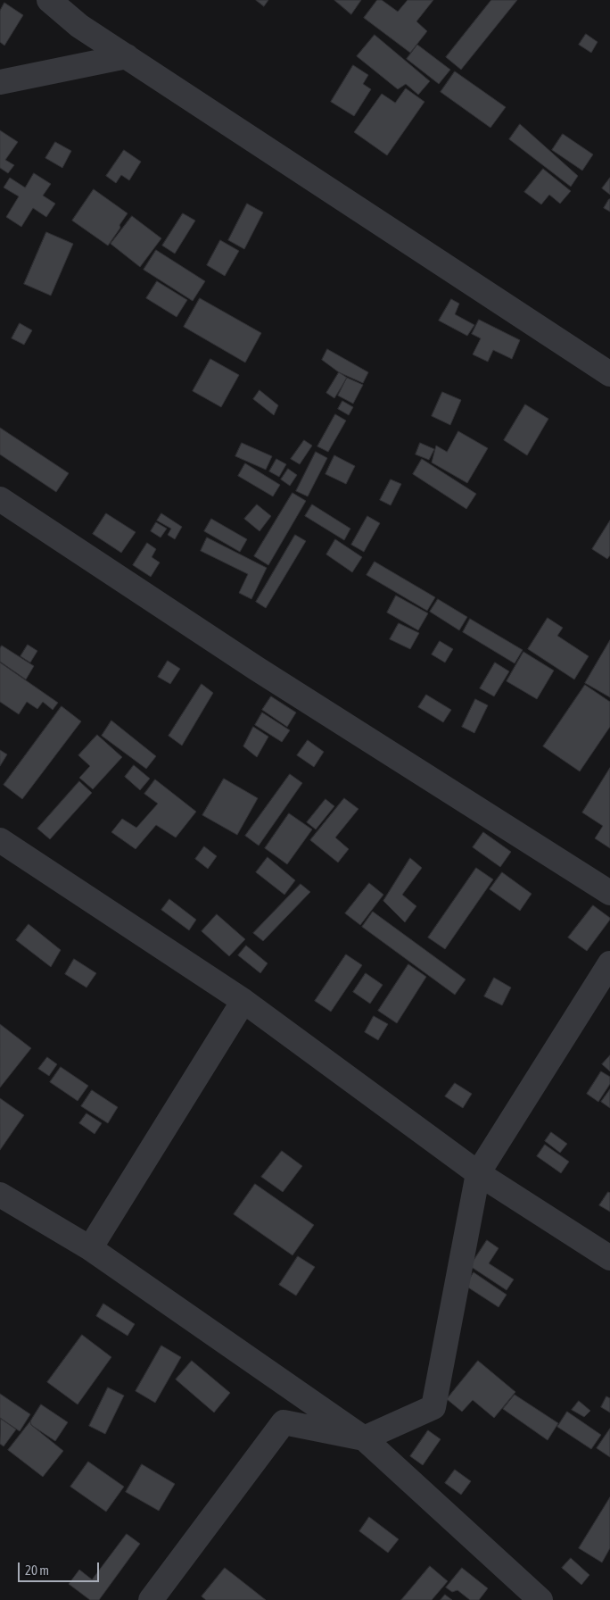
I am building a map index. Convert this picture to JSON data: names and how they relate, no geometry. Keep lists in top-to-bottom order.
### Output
{
  "scale_bar": "20 m"
}
